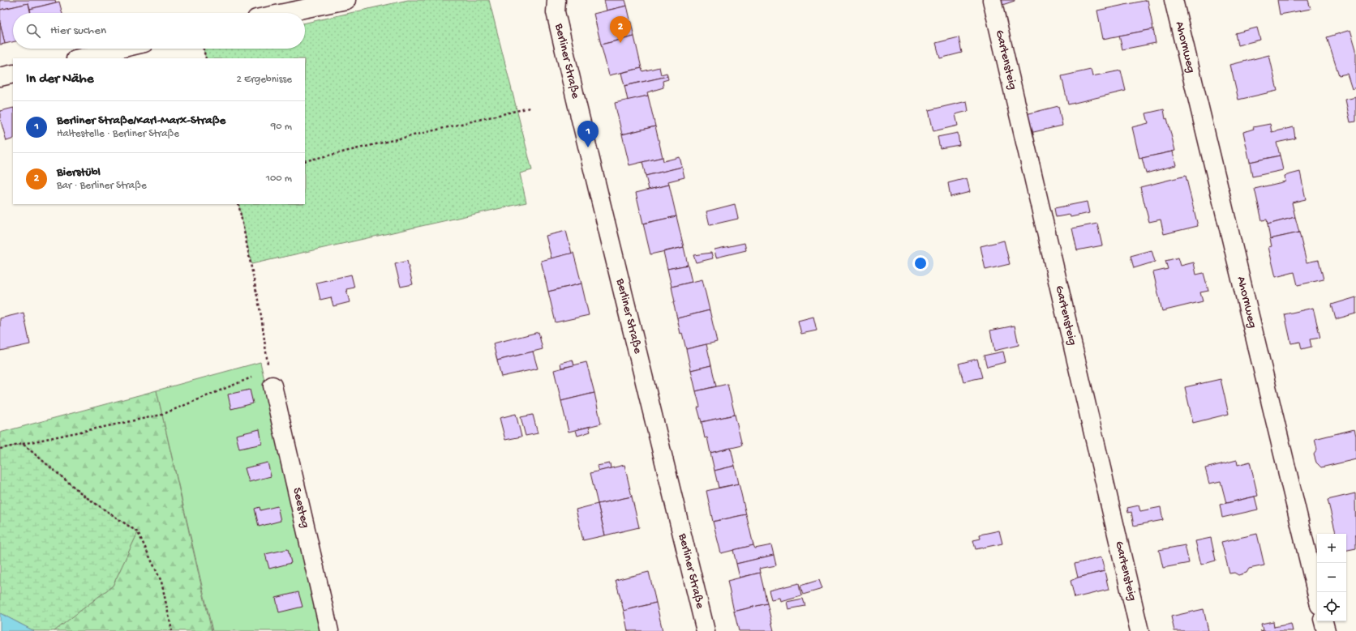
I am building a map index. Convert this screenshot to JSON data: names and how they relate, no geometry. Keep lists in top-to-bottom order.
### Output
{
  "streets": {
    "street": [
      "Ahornweg",
      "Gartensteig",
      "Berliner Straße",
      "Seesteg"
    ]
  },
  "page": {
    "search": "Hier suchen",
    "pins": ["2", "1"],
    "heading": ["In der Nähe", "2 Ergebnisse"],
    "list": [
      {
        "mark": "1",
        "name": "Berliner Straße/Karl-Marx-Straße",
        "note": "Haltestelle · Berliner Straße",
        "value": "90 m"
      },
      {
        "mark": "2",
        "name": "Bierstübl",
        "note": "Bar · Berliner Straße",
        "value": "100 m"
      }
    ],
    "map_buttons": ["+", "−"]
  }
}
